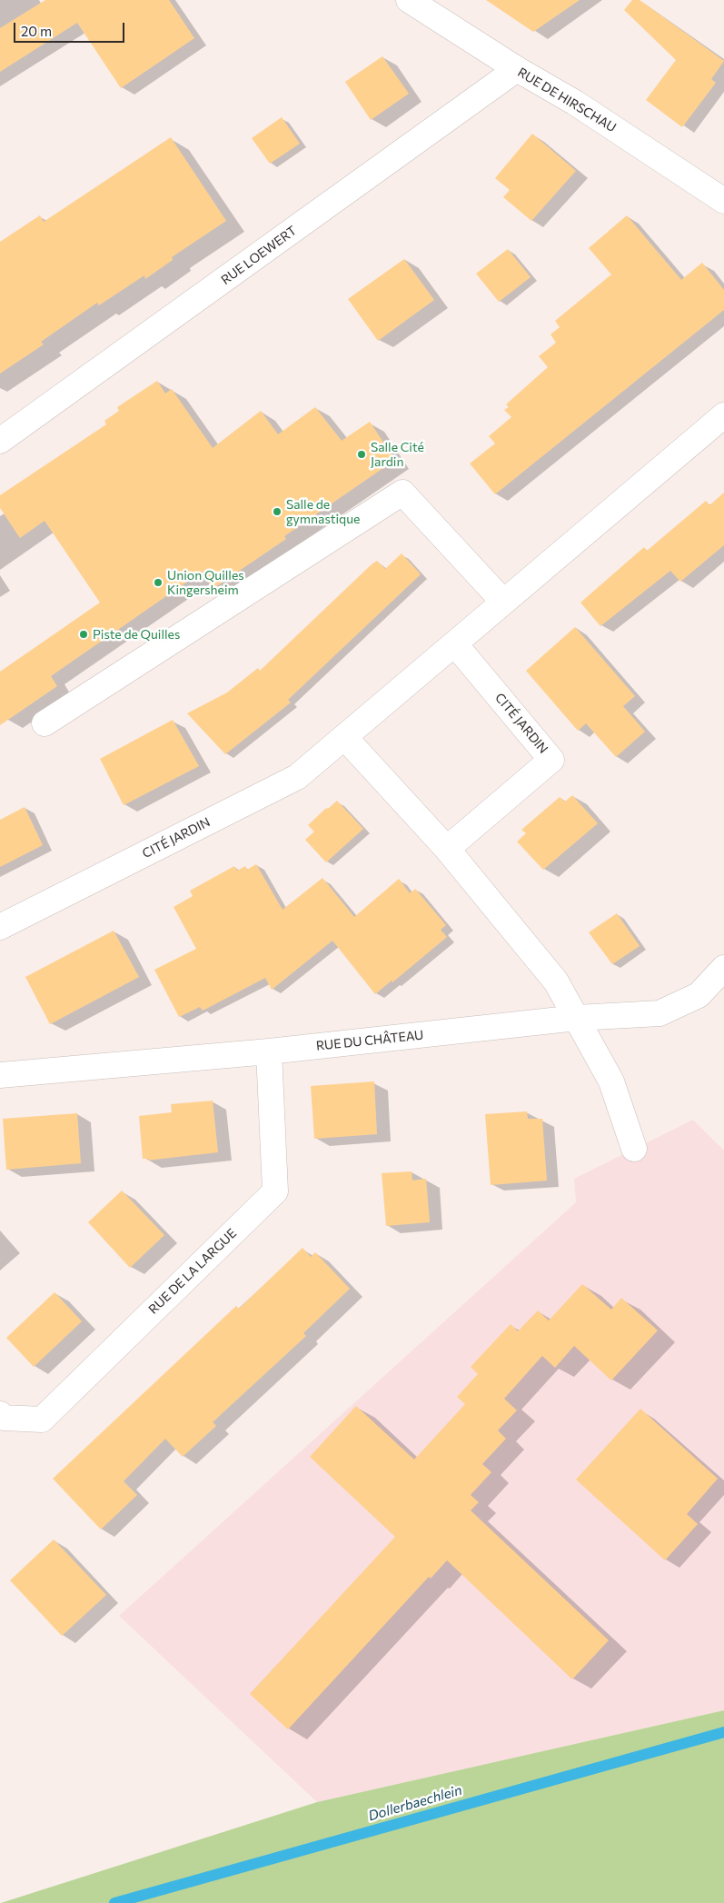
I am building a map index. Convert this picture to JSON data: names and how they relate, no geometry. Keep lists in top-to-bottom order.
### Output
{
  "streets": {
    "street": [
      "RUE DE HIRSCHAU",
      "RUE LOEWERT",
      "CITÉ JARDIN",
      "RUE DU CHÂTEAU",
      "RUE DE LA LARGUE"
    ]
  },
  "crossings": [
    ["RUE DE HIRSCHAU", "RUE LOEWERT"],
    ["RUE DU CHÂTEAU", "RUE DE LA LARGUE"]
  ],
  "water": ["Dollerbaechlein"],
  "places": [
    "Salle Cité Jardin",
    "Salle de gymnastique",
    "Union Quilles Kingersheim",
    "Piste de Quilles"
  ],
  "scale_bar": "20 m"
}
